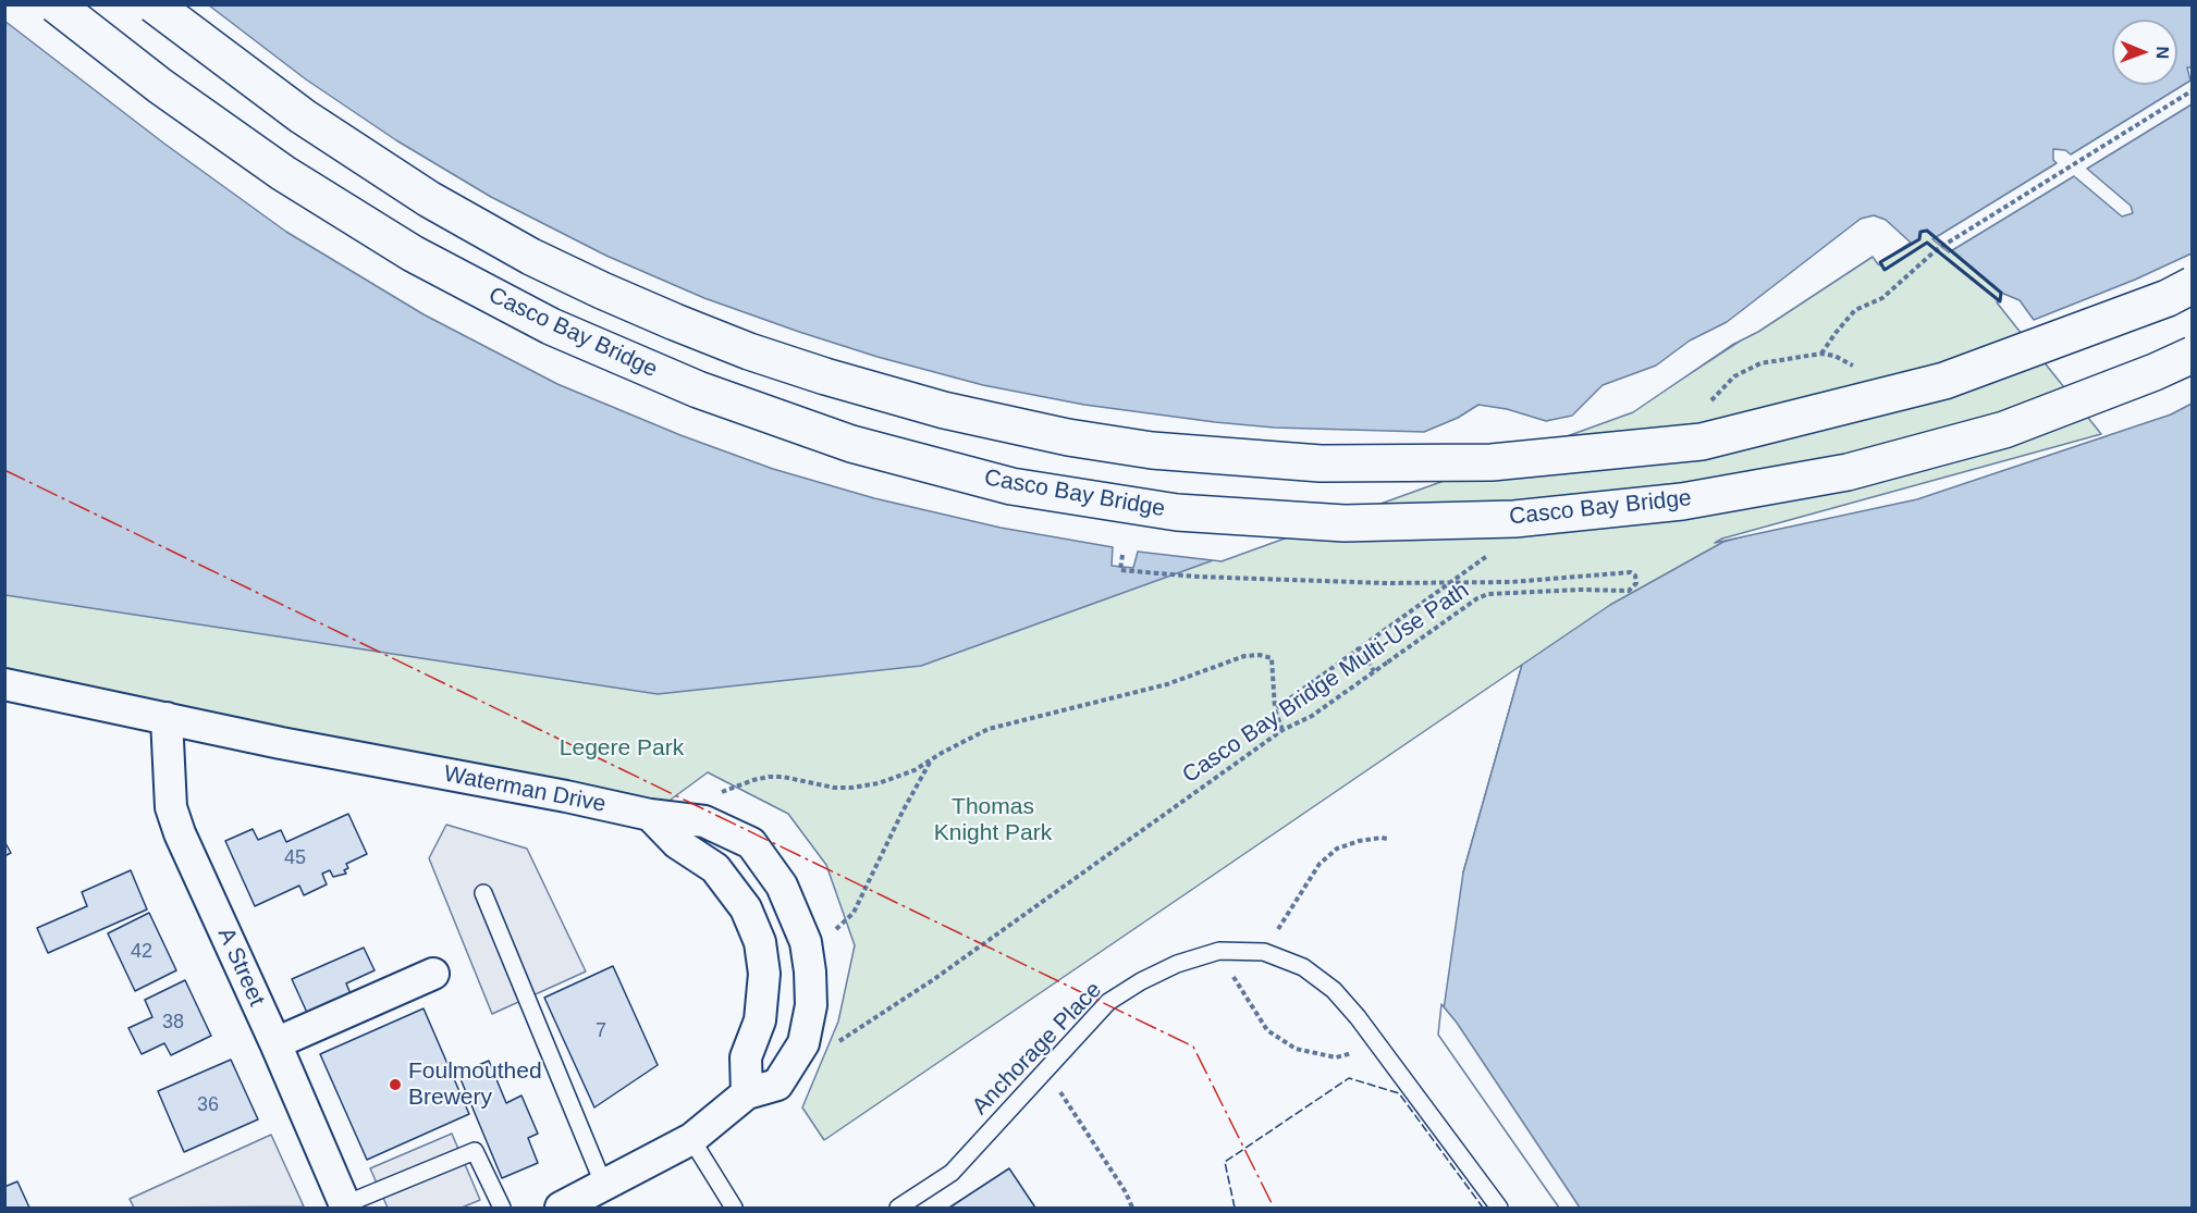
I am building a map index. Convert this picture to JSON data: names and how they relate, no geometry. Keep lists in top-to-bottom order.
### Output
{
  "streets": {
    "main road": ["Casco Bay Bridge"],
    "street": ["Waterman Drive", "A Street"],
    "lane": ["Anchorage Place"],
    "path": ["Casco Bay Bridge Multi-Use Path"]
  },
  "crossings": [
    ["Waterman Drive", "A Street"]
  ],
  "parks": ["Legere Park", "Thomas Knight Park"],
  "places": ["Foulmouthed Brewery"],
  "house_numbers": [
    "45",
    "42",
    "38",
    "7",
    "36"
  ],
  "north": "right"
}
